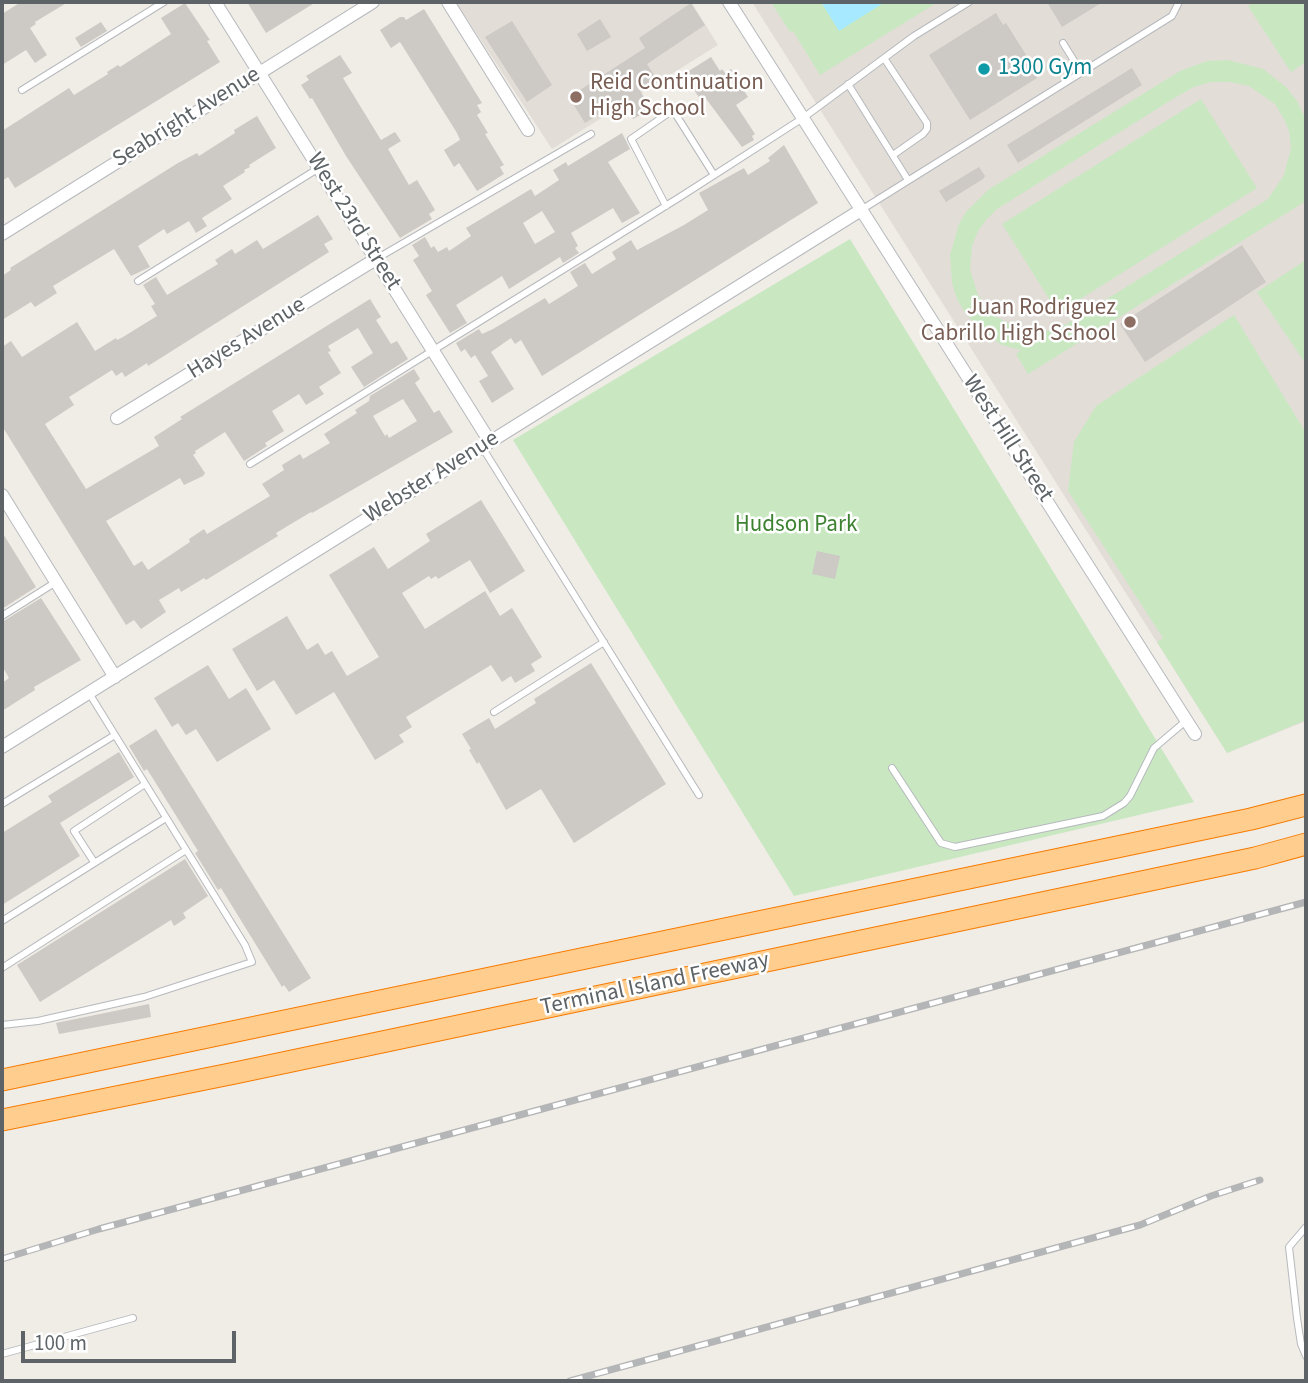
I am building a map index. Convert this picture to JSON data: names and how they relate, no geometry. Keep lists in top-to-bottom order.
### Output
{
  "streets": {
    "highway": ["Terminal Island Freeway"],
    "street": [
      "Seabright Avenue",
      "West 23rd Street",
      "Hayes Avenue",
      "West Hill Street",
      "Webster Avenue"
    ]
  },
  "crossings": [
    ["Seabright Avenue", "West 23rd Street"],
    ["West 23rd Street", "Hayes Avenue"],
    ["West 23rd Street", "Webster Avenue"],
    ["West Hill Street", "Webster Avenue"]
  ],
  "parks": ["Hudson Park"],
  "places": ["1300 Gym", "Reid Continuation High School", "Juan Rodriguez Cabrillo High School"],
  "scale_bar": "100 m"
}
